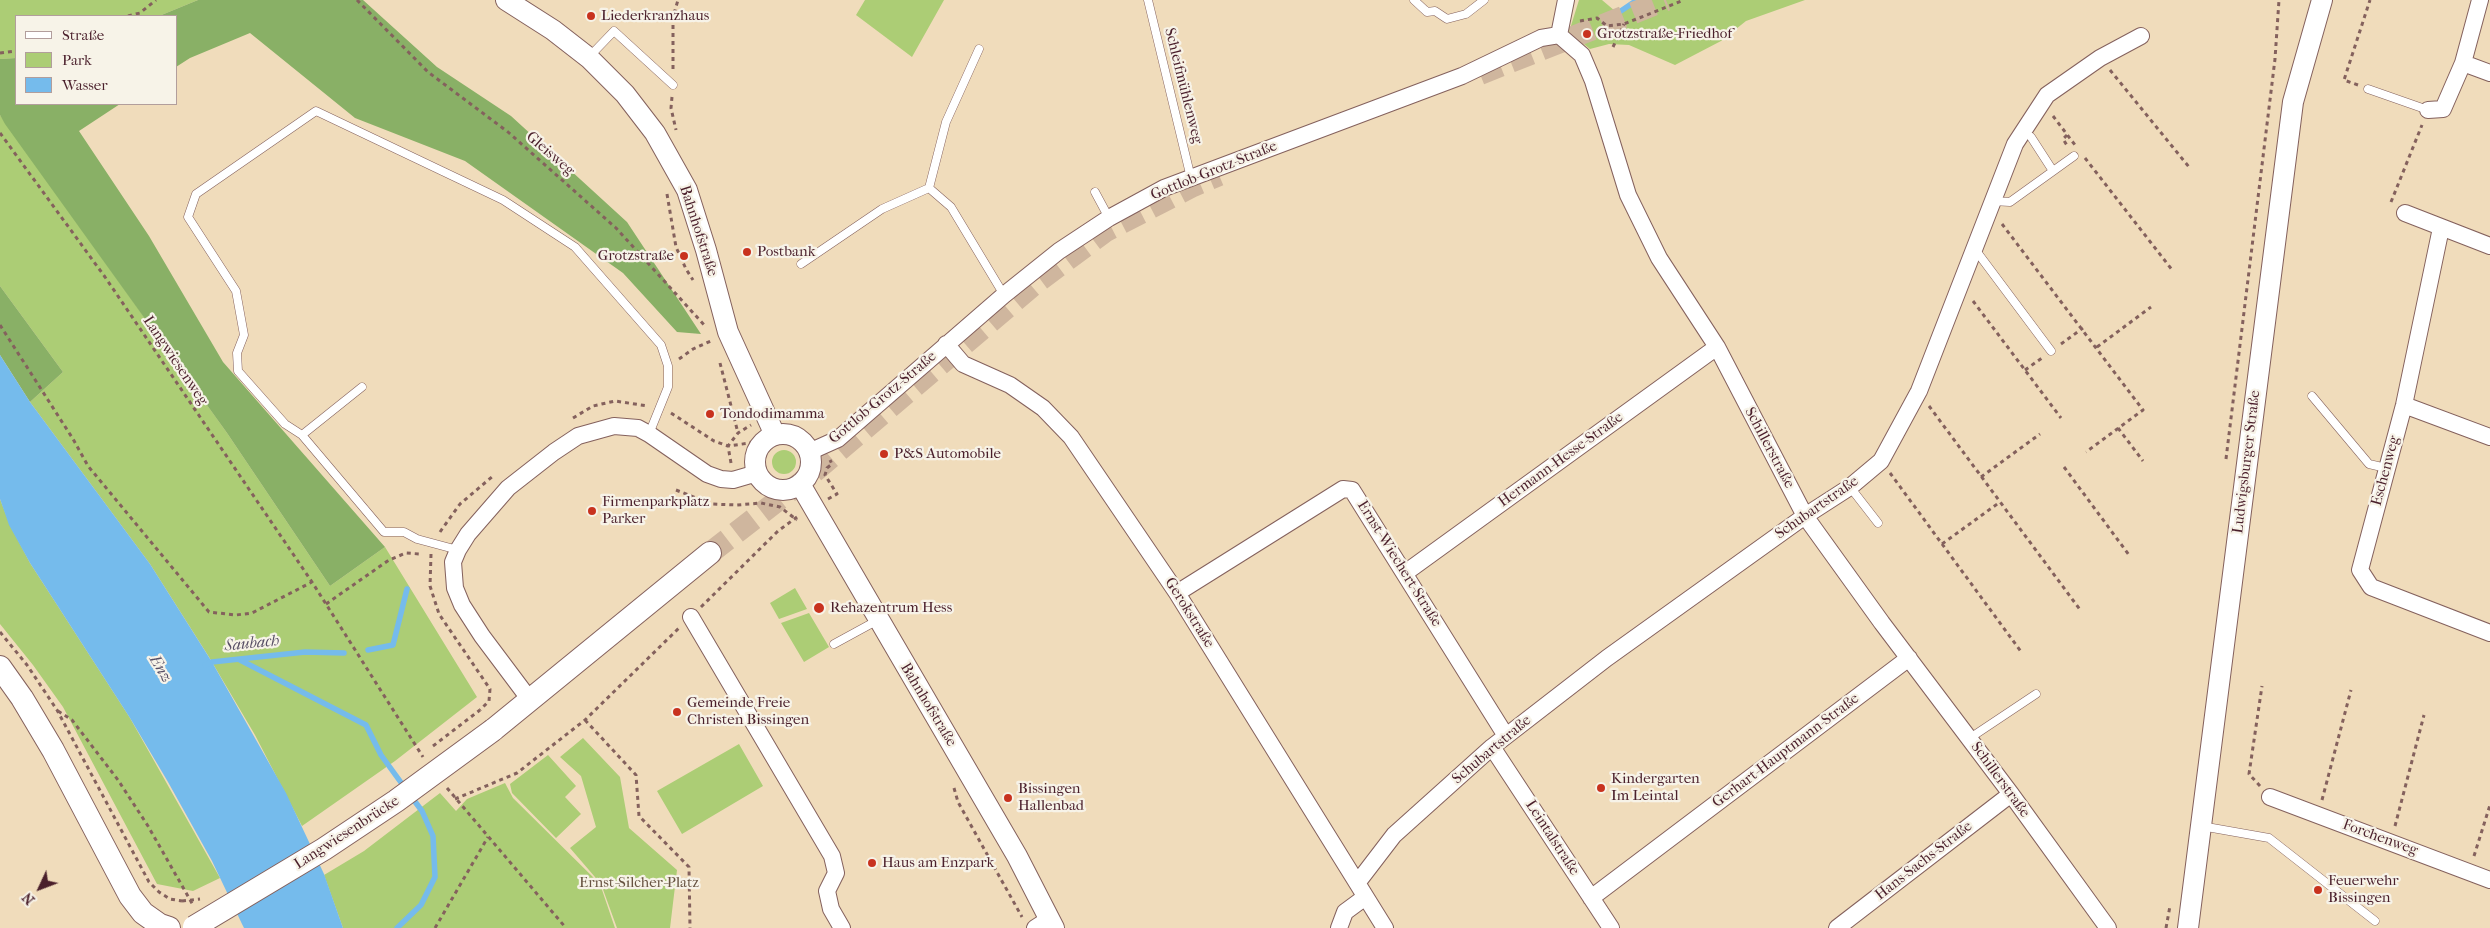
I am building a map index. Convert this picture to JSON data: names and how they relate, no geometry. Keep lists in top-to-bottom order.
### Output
{
  "streets": {
    "main road": ["Langwiesenbrücke"],
    "street": [
      "Gottlob-Grotz-Straße",
      "Bahnhofstraße",
      "Schillerstraße",
      "Hermann-Hesse-Straße",
      "Ludwigsburger Straße",
      "Eschenweg",
      "Schubartstraße",
      "Ernst-Wiechert-Straße",
      "Gerokstraße",
      "Gerhart-Hauptmann-Straße",
      "Leintalstraße",
      "Forchenweg",
      "Hans-Sachs-Straße"
    ],
    "lane": ["Schleifmühlenweg"],
    "path": ["Gleisweg", "Langwiesenweg"]
  },
  "crossings": [
    ["Schleifmühlenweg", "Gottlob-Grotz-Straße"],
    ["Gottlob-Grotz-Straße", "Bahnhofstraße"],
    ["Gottlob-Grotz-Straße", "Schillerstraße"],
    ["Gottlob-Grotz-Straße", "Gerokstraße"],
    ["Schillerstraße", "Hermann-Hesse-Straße"],
    ["Schillerstraße", "Schubartstraße"],
    ["Schillerstraße", "Gerhart-Hauptmann-Straße"],
    ["Schillerstraße", "Hans-Sachs-Straße"],
    ["Hermann-Hesse-Straße", "Ernst-Wiechert-Straße"],
    ["Schubartstraße", "Ernst-Wiechert-Straße"],
    ["Schubartstraße", "Gerokstraße"],
    ["Schubartstraße", "Leintalstraße"],
    ["Ernst-Wiechert-Straße", "Gerokstraße"],
    ["Gerhart-Hauptmann-Straße", "Leintalstraße"]
  ],
  "water": ["Saubach", "Enz"],
  "parks": ["Ernst-Silcher-Platz"],
  "places": [
    "Liederkranzhaus",
    "Grotzstraße-Friedhof",
    "Postbank",
    "Grotzstraße",
    "Tondodimamma",
    "P&S Automobile",
    "Firmenparkplatz Parker",
    "Rehazentrum Hess",
    "Gemeinde Freie Christen Bissingen",
    "Kindergarten Im Leintal",
    "Bissingen Hallenbad",
    "Haus am Enzpark",
    "Feuerwehr Bissingen"
  ],
  "legend": ["Straße", "Park", "Wasser"],
  "north": "bottom left"
}
